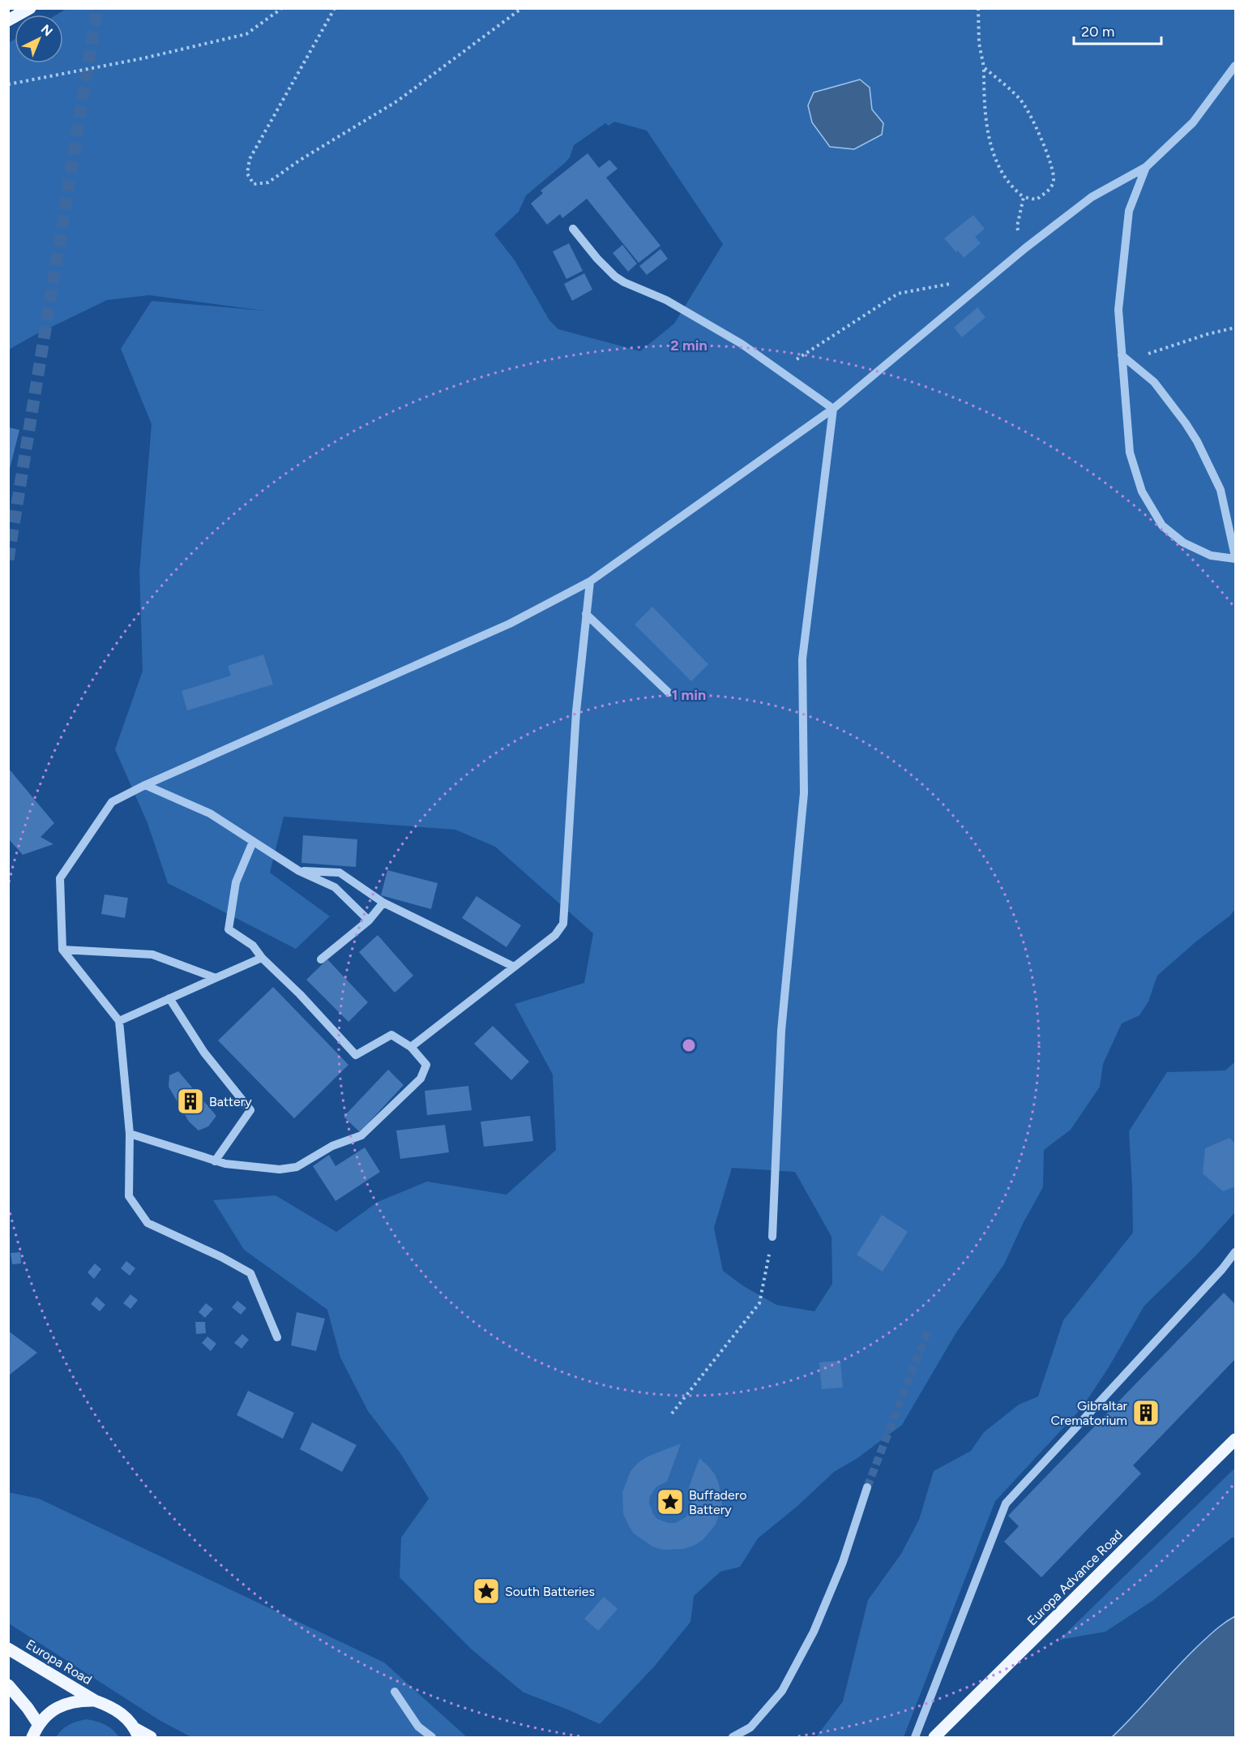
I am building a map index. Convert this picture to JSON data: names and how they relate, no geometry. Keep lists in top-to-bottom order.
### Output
{
  "streets": {
    "main road": ["Europa Advance Road", "Europa Road"]
  },
  "places": {
    "building": ["Battery", "Gibraltar Crematorium"],
    "place": ["Buffadero Battery", "South Batteries"]
  },
  "scale_bar": "20 m",
  "north": "top right",
  "rings": ["2 min", "1 min"]
}
